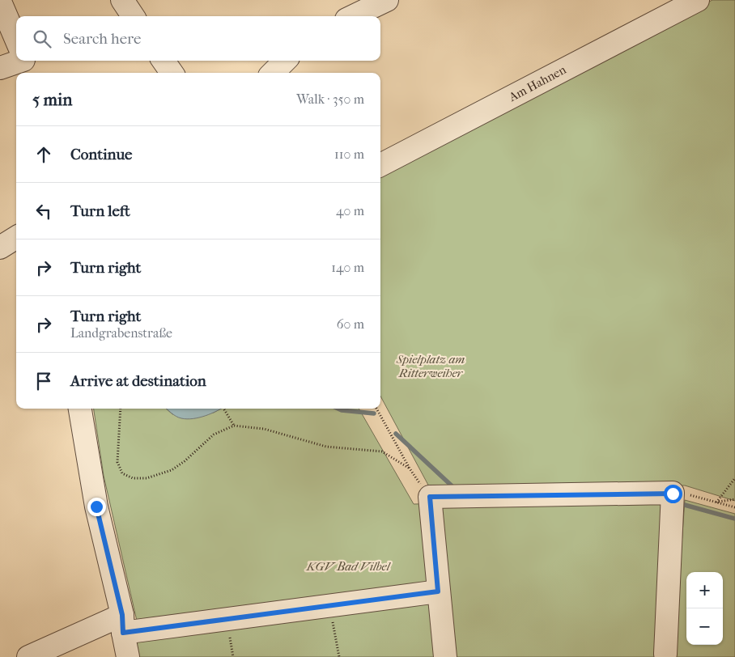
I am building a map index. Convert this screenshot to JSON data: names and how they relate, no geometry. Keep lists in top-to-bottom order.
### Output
{
  "streets": {
    "street": ["Am Hahnen"]
  },
  "parks": ["Spielplatz am Ritterweiher", "KGV Bad Vilbel"],
  "page": {
    "search": "Search here",
    "heading": ["5 min", "Walk · 350 m"],
    "list": [
      ["Continue", "110 m"],
      ["Turn left", "40 m"],
      ["Turn right", "140 m"],
      ["Turn right", "Landgrabenstraße", "60 m"],
      "Arrive at destination"
    ],
    "map_buttons": ["+", "−"]
  }
}
